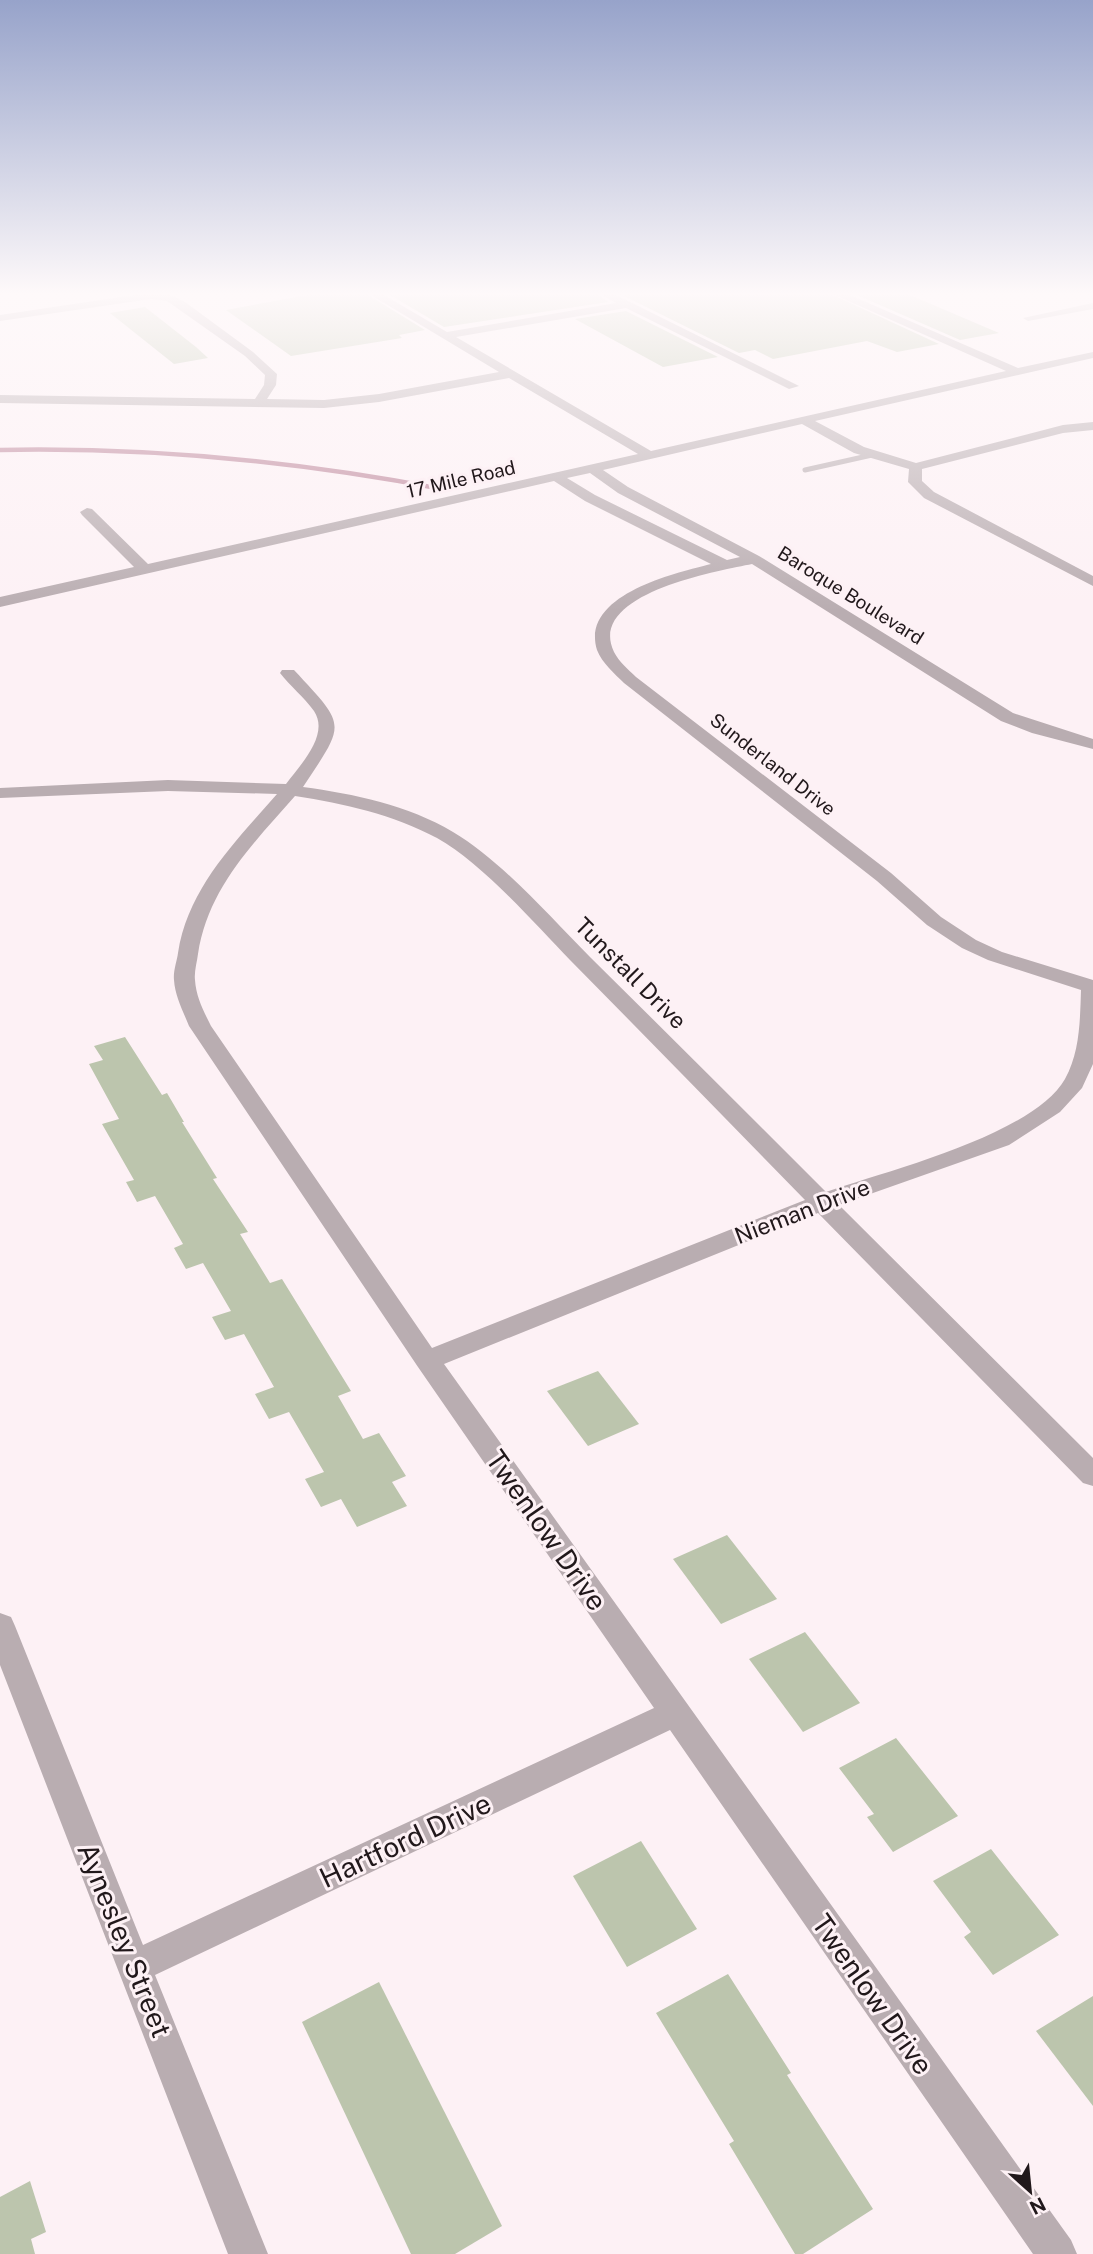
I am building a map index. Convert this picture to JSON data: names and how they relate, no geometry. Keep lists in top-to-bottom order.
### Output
{
  "streets": {
    "street": [
      "17 Mile Road",
      "Baroque Boulevard",
      "Sunderland Drive",
      "Tunstall Drive",
      "Nieman Drive",
      "Twenlow Drive",
      "Hartford Drive",
      "Aynesley Street"
    ]
  },
  "crossings": [
    ["17 Mile Road", "Baroque Boulevard"],
    ["Baroque Boulevard", "Sunderland Drive"],
    ["Sunderland Drive", "Nieman Drive"],
    ["Tunstall Drive", "Nieman Drive"],
    ["Tunstall Drive", "Twenlow Drive"],
    ["Nieman Drive", "Twenlow Drive"],
    ["Twenlow Drive", "Hartford Drive"],
    ["Hartford Drive", "Aynesley Street"]
  ],
  "north": "bottom right"
}
